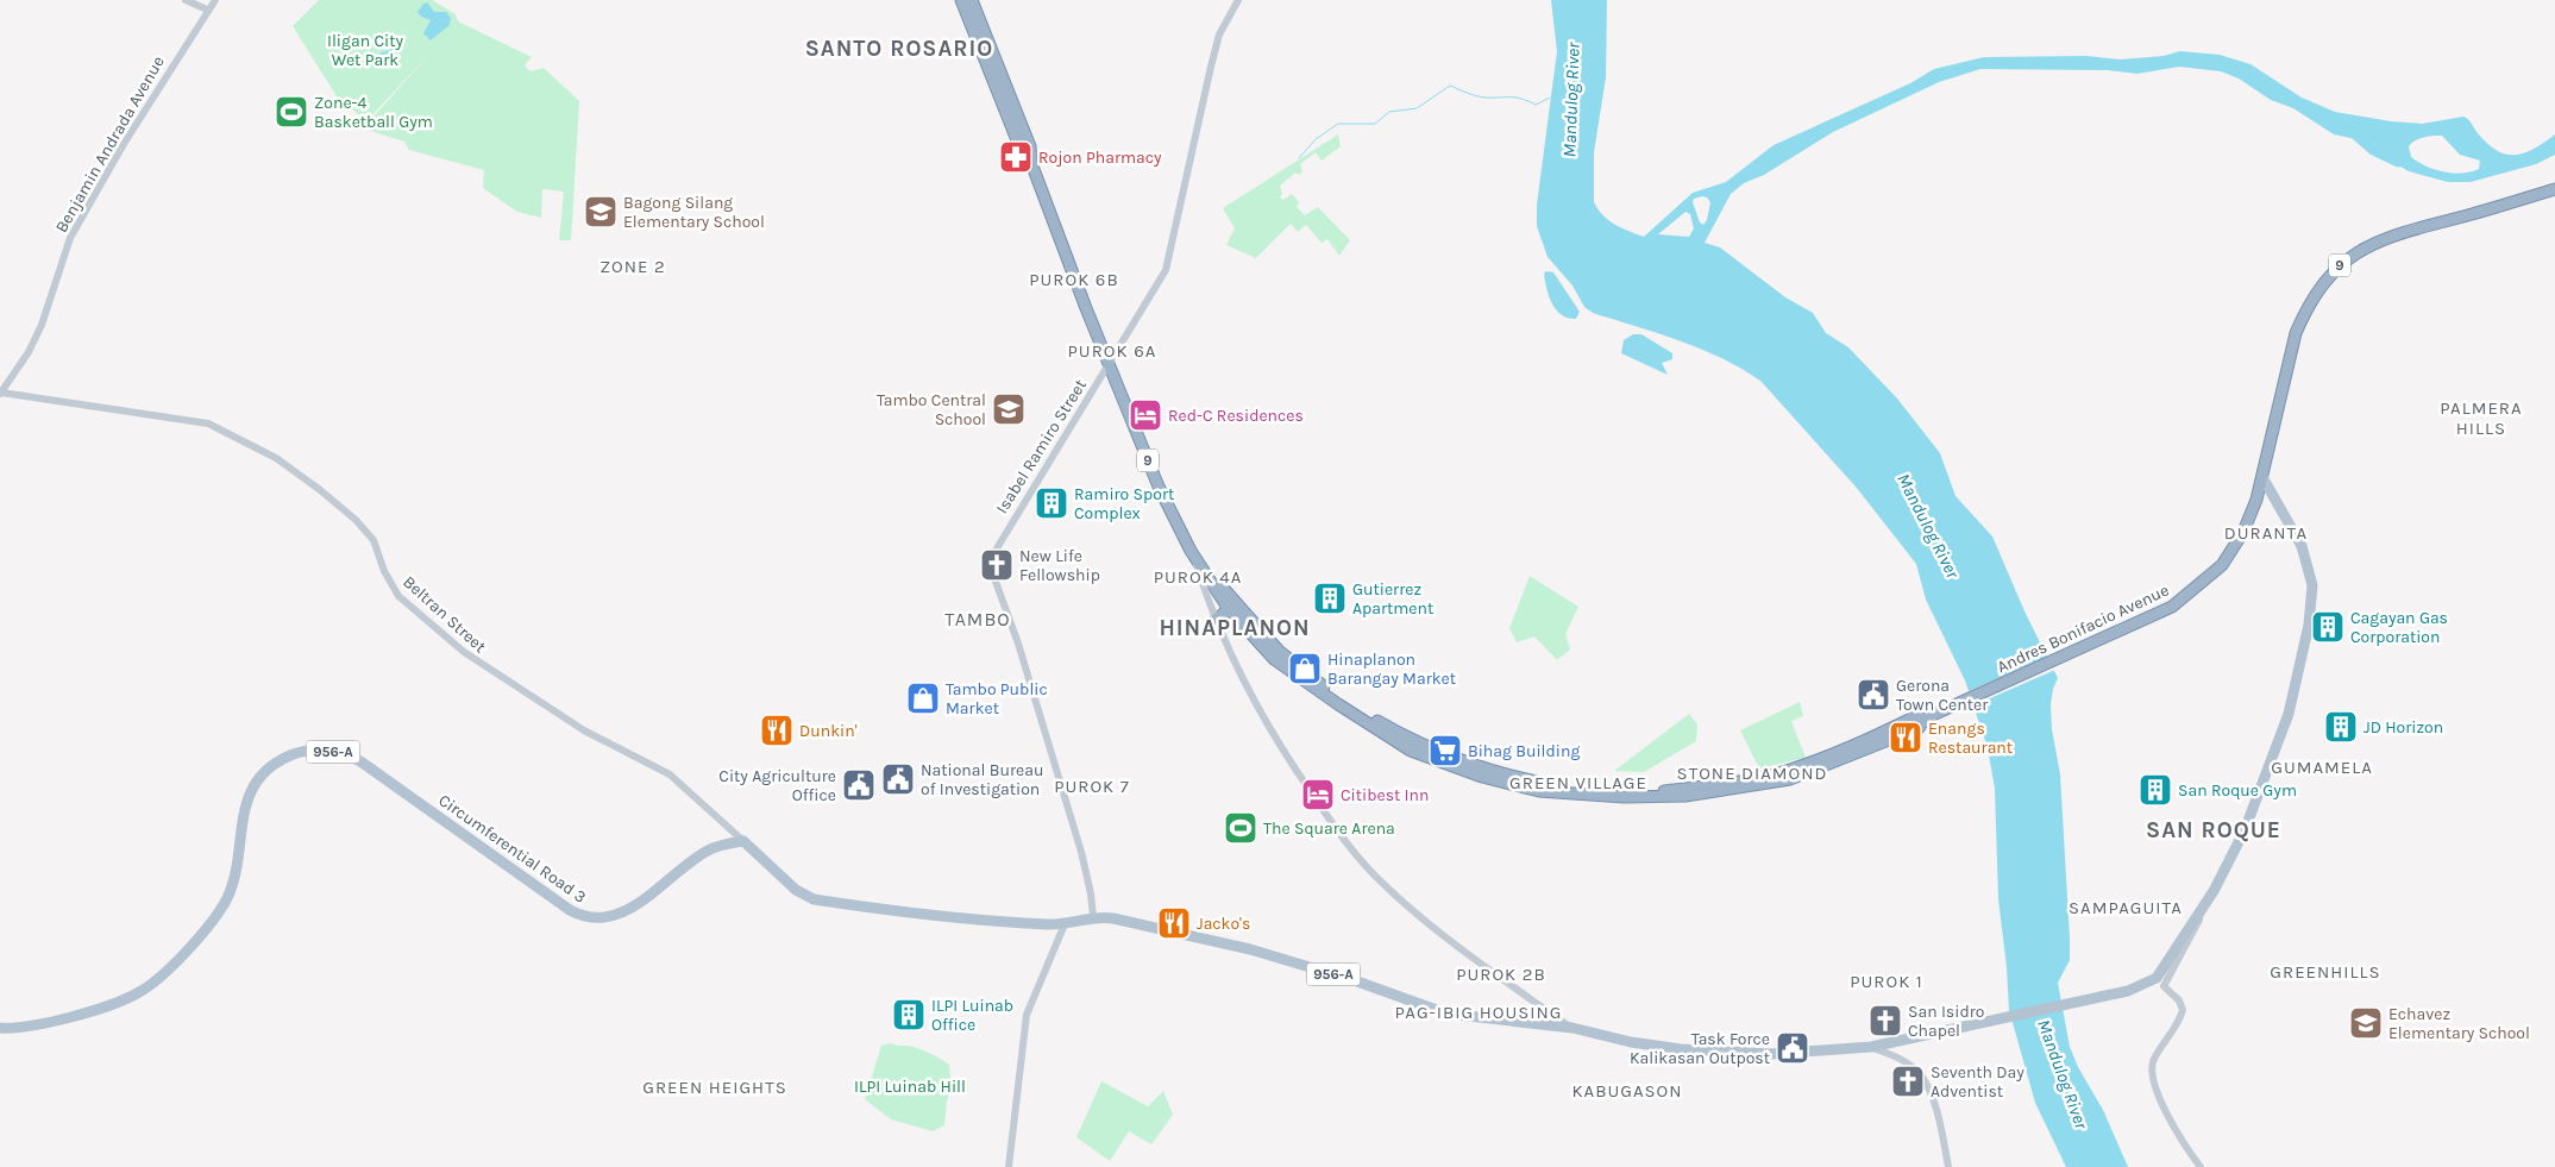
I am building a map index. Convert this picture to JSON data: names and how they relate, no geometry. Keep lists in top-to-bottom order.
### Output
{
  "streets": {
    "highway": ["9", "Andres Bonifacio Avenue"],
    "main road": ["956-A", "Circumferential Road 3"],
    "street": ["Benjamin Andrada Avenue", "Isabel Ramiro Street", "Beltran Street"]
  },
  "crossings": [
    ["Benjamin Andrada Avenue", "Beltran Street"],
    ["9", "Andres Bonifacio Avenue"],
    ["9", "956-A"],
    ["Isabel Ramiro Street", "Andres Bonifacio Avenue"],
    ["Isabel Ramiro Street", "956-A"],
    ["Beltran Street", "956-A"],
    ["Beltran Street", "Circumferential Road 3"],
    ["Andres Bonifacio Avenue", "956-A"],
    ["956-A", "Circumferential Road 3"]
  ],
  "districts": [
    "SANTO ROSARIO",
    "ZONE 2",
    "PUROK 6B",
    "PUROK 6A",
    "PALMERA HILLS",
    "DURANTA",
    "PUROK 4A",
    "TAMBO",
    "HINAPLANON",
    "GUMAMELA",
    "STONE DIAMOND",
    "GREEN VILLAGE",
    "PUROK 7",
    "SAN ROQUE",
    "SAMPAGUITA",
    "GREENHILLS",
    "PUROK 2B",
    "PUROK 1",
    "PAG-IBIG HOUSING",
    "GREEN HEIGHTS",
    "KABUGASON"
  ],
  "water": ["Mandulog River"],
  "parks": ["Iligan City Wet Park", "ILPI Luinab Hill"],
  "places": {
    "sports": ["Zone-4 Basketball Gym", "The Square Arena"],
    "pharmacy": ["Rojon Pharmacy"],
    "school or university": ["Bagong Silang Elementary School", "Tambo Central School", "Echavez Elementary School"],
    "hotel": ["Red-C Residences", "Citibest Inn"],
    "building": [
      "Ramiro Sport Complex",
      "Gutierrez Apartment",
      "Cagayan Gas Corporation",
      "JD Horizon",
      "San Roque Gym",
      "ILPI Luinab Office"
    ],
    "church": ["New Life Fellowship", "San Isidro Chapel", "Seventh Day Adventist"],
    "shop": ["Hinaplanon Barangay Market", "Tambo Public Market"],
    "public building": [
      "Gerona Town Center",
      "National Bureau of Investigation",
      "City Agriculture Office",
      "Task Force Kalikasan Outpost"
    ],
    "restaurant": ["Dunkin'", "Enangs Restaurant", "Jacko's"],
    "supermarket": ["Bihag Building"]
  }
}
